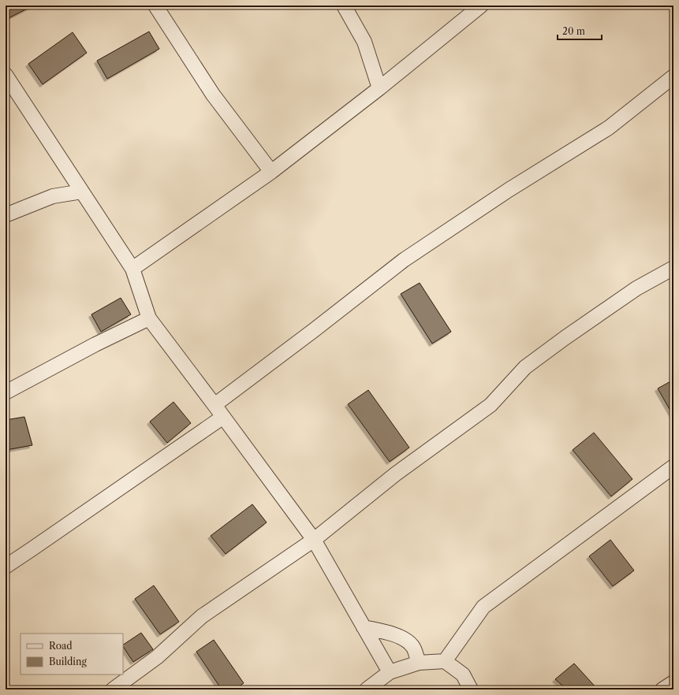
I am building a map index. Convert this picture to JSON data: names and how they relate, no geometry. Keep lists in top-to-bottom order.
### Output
{
  "legend": ["Road", "Building"],
  "scale_bar": "20 m"
}
